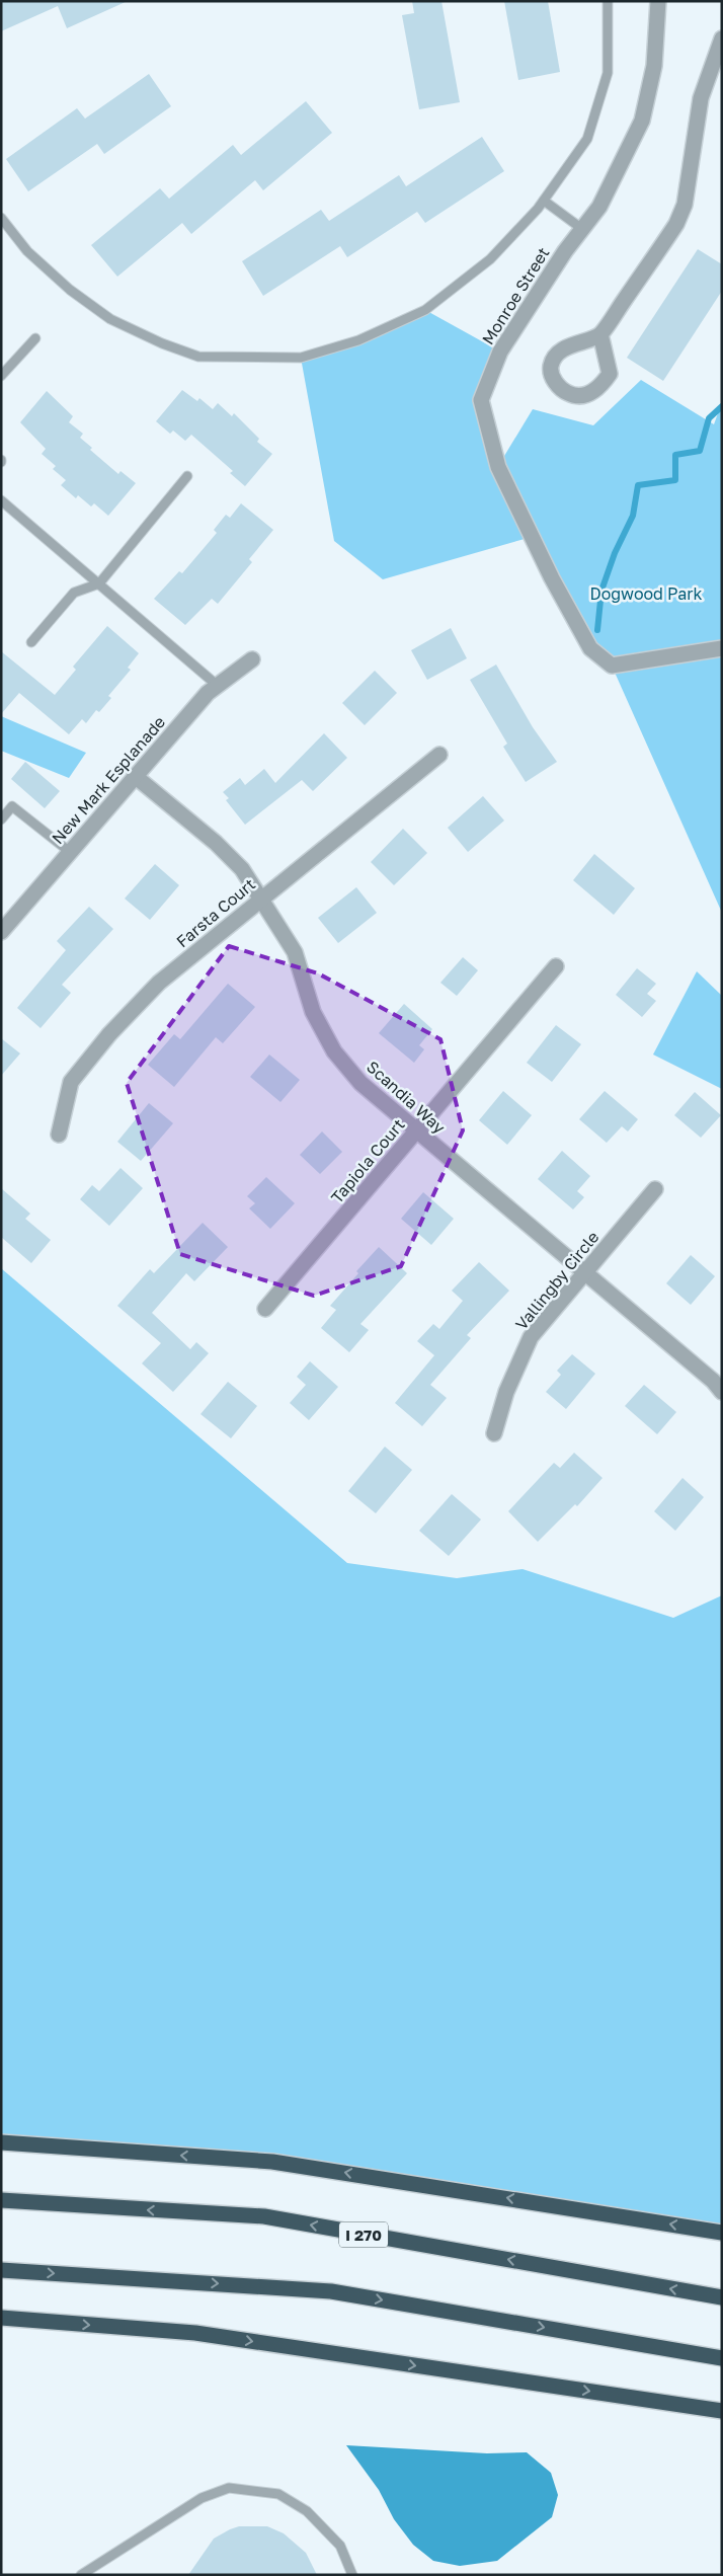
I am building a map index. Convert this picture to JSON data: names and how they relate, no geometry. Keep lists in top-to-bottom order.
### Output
{
  "streets": {
    "highway": ["I 270"],
    "street": [
      "Monroe Street",
      "New Mark Esplanade",
      "Farsta Court",
      "Scandia Way",
      "Tapiola Court",
      "Vallingby Circle"
    ]
  },
  "crossings": [
    ["New Mark Esplanade", "Scandia Way"],
    ["Farsta Court", "Scandia Way"],
    ["Scandia Way", "Tapiola Court"],
    ["Scandia Way", "Vallingby Circle"]
  ],
  "parks": ["Dogwood Park"]
}
